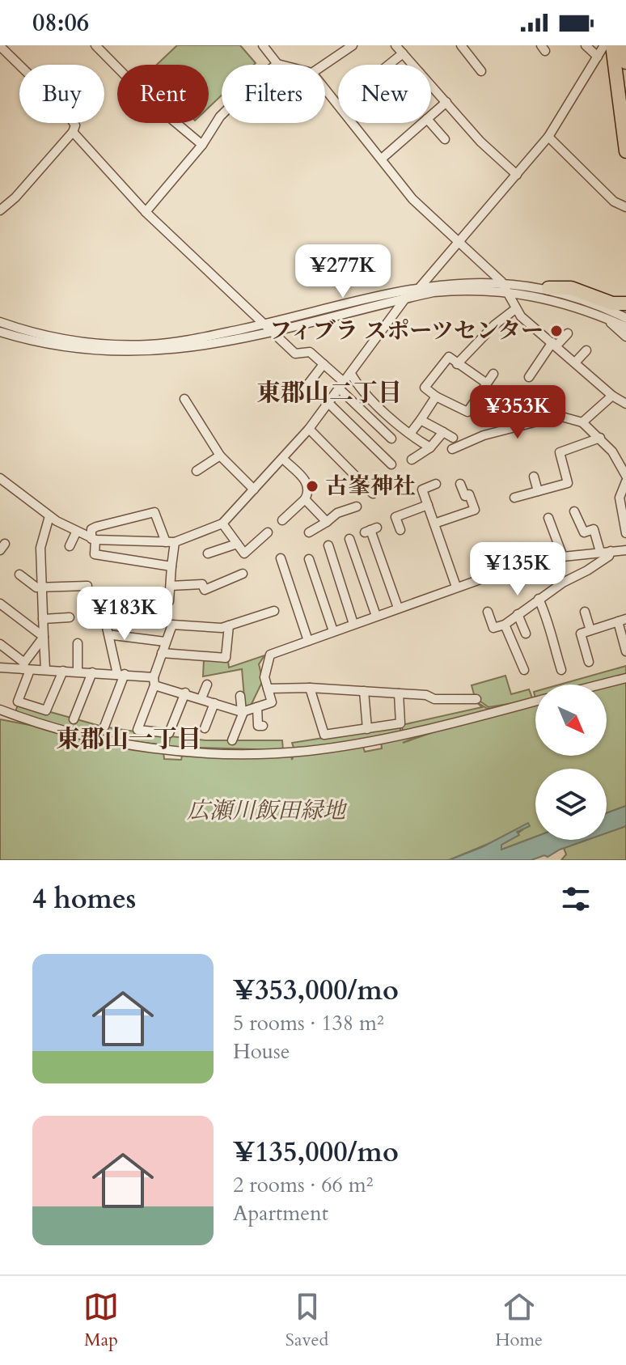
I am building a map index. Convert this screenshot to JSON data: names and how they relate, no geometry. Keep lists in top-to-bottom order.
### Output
{
  "districts": ["東郡山二丁目", "東郡山一丁目"],
  "parks": ["広瀬川飯田緑地"],
  "places": ["フィブラ スポーツセンター", "古峯神社"],
  "north": "bottom right",
  "page": {
    "status": "08:06",
    "chip": [
      "Buy",
      "Rent",
      "Filters",
      "New"
    ],
    "price": [
      "¥277K",
      "¥353K",
      "¥135K",
      "¥183K"
    ],
    "heading": "4 homes",
    "list": [
      {
        "name": "¥353,000/mo",
        "note": "5 rooms · 138 m² · House"
      },
      {
        "name": "¥135,000/mo",
        "note": "2 rooms · 66 m² · Apartment"
      }
    ],
    "tabs": ["Map", "Saved", "Home"]
  }
}
